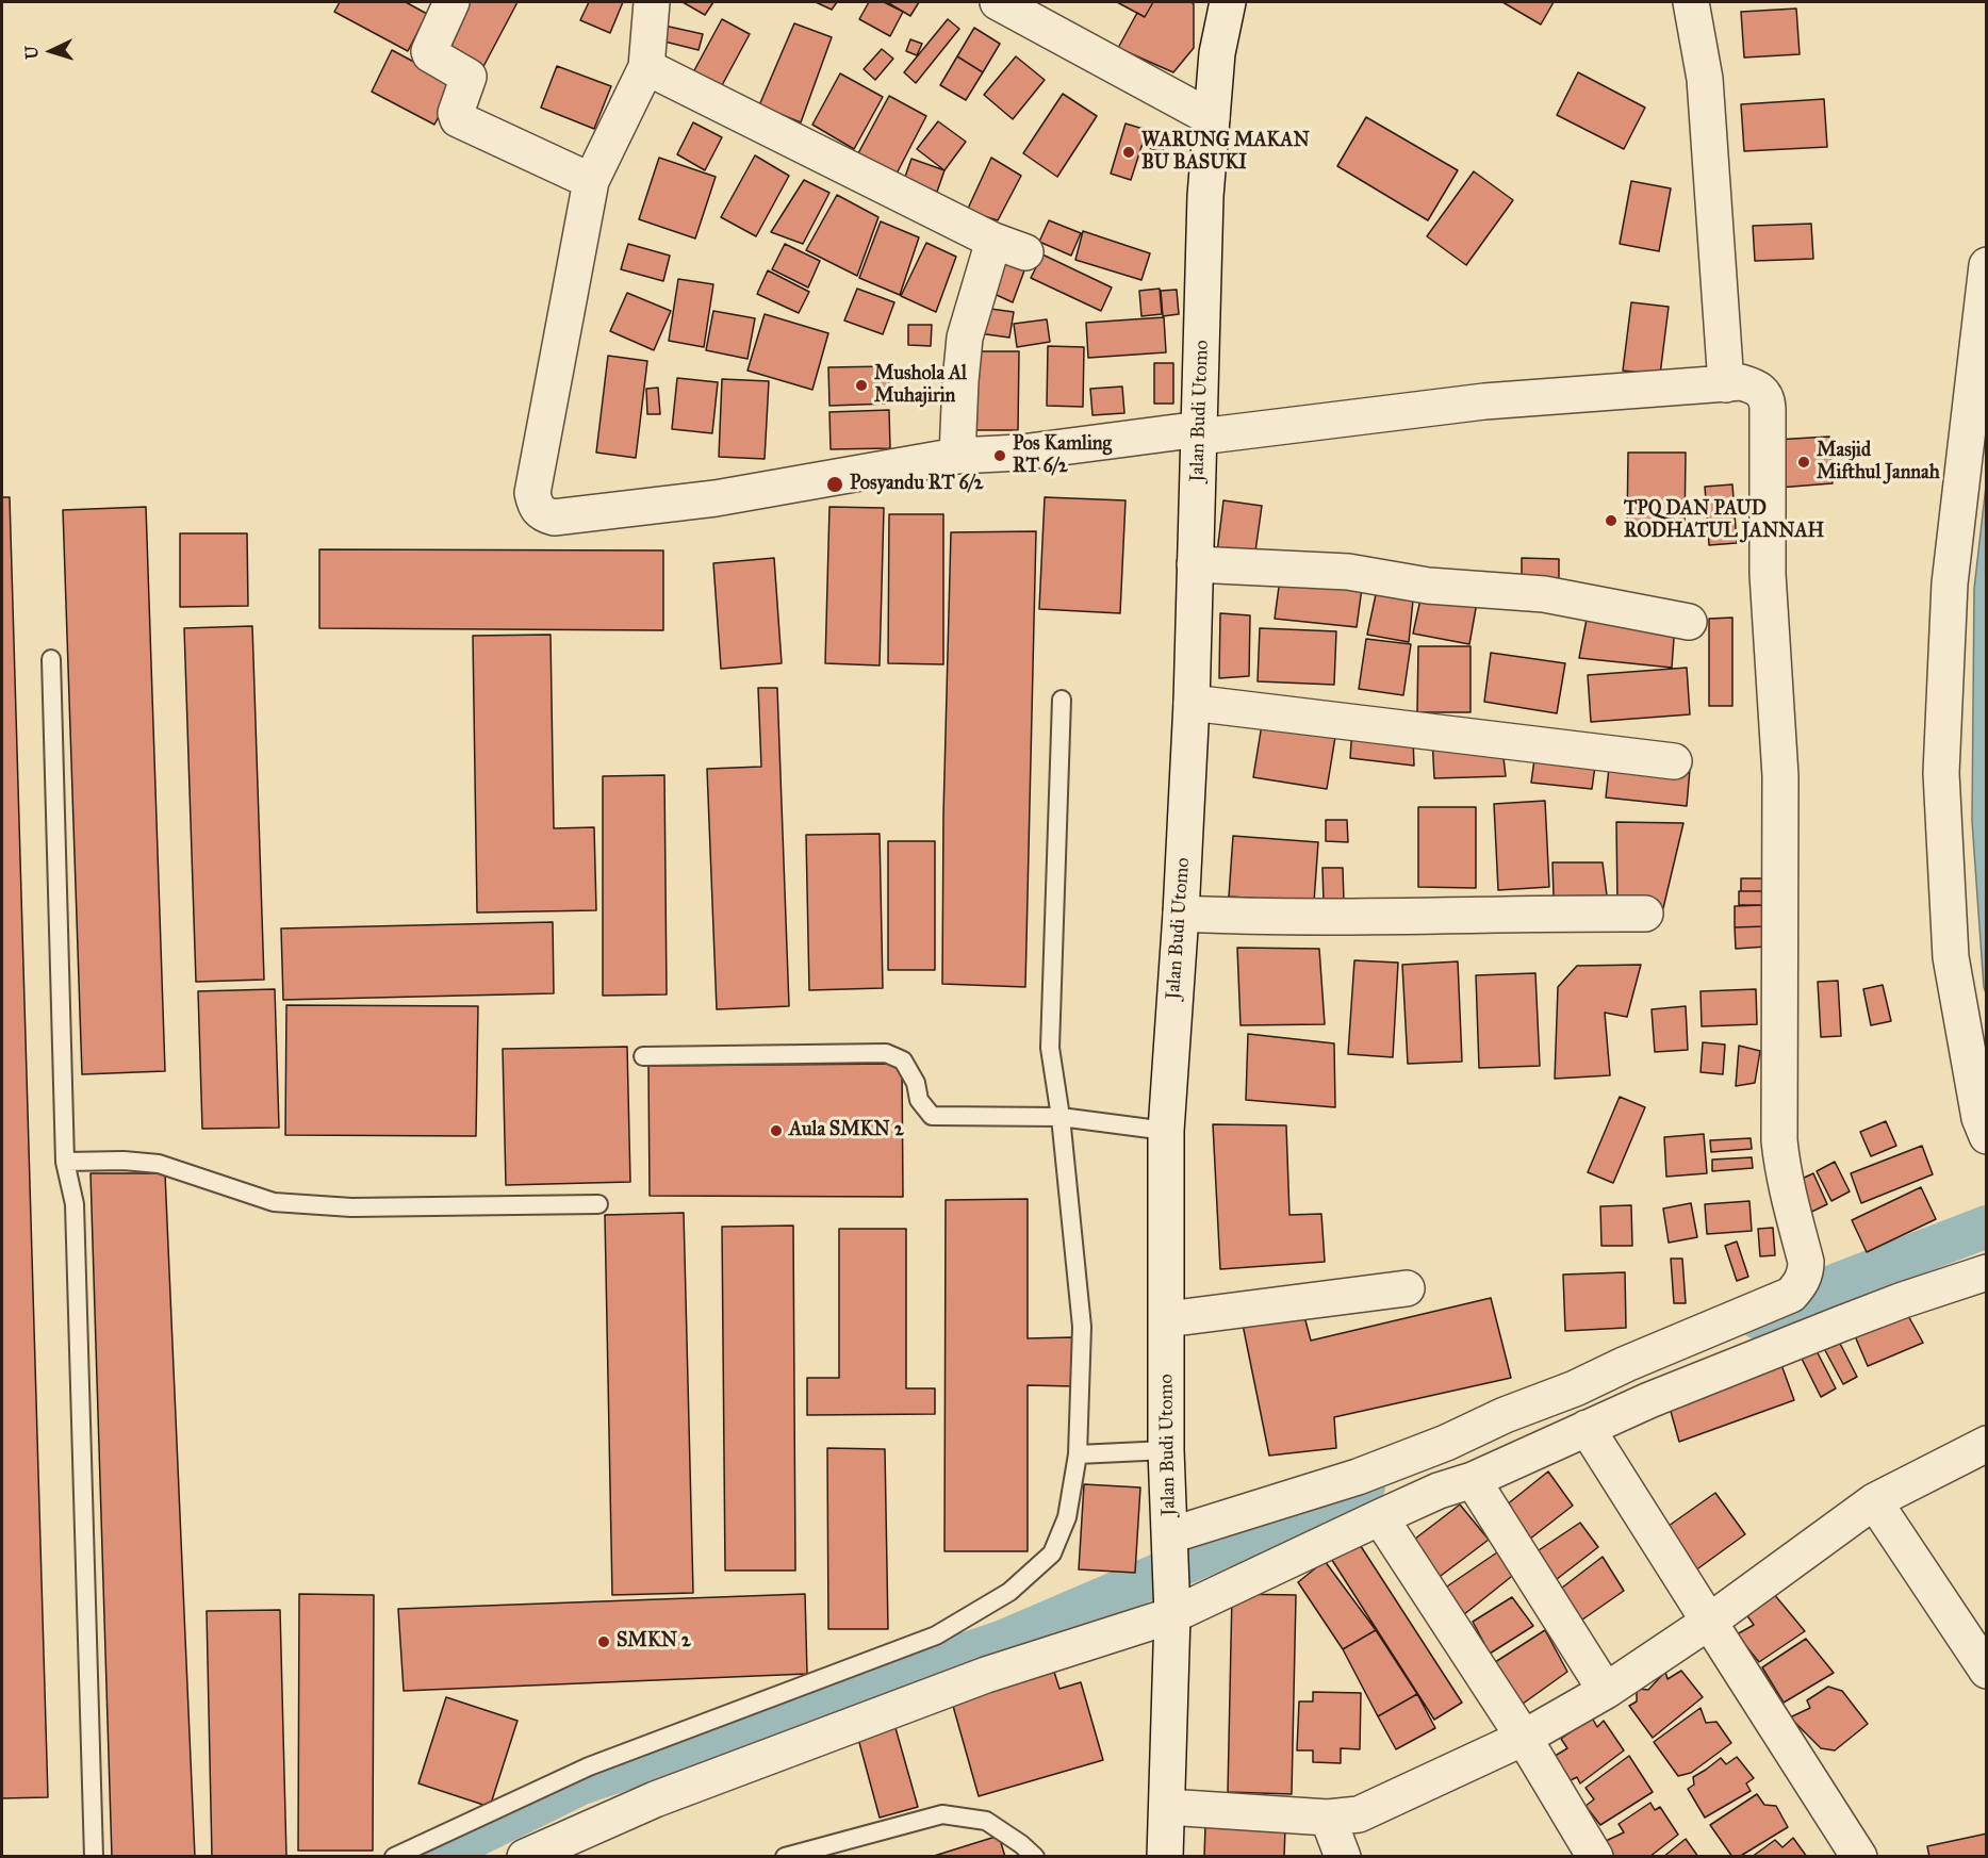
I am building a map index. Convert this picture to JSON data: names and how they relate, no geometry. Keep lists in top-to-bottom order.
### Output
{
  "streets": {
    "street": ["Jalan Budi Utomo"]
  },
  "places": [
    "WARUNG MAKAN BU BASUKI",
    "Mushola Al Muhajirin",
    "Pos Kamling RT 6/2",
    "Masjid Mifthul Jannah",
    "Posyandu RT 6/2",
    "TPQ DAN PAUD RODHATUL JANNAH",
    "Aula SMKN 2",
    "SMKN 2"
  ],
  "north": "left"
}
